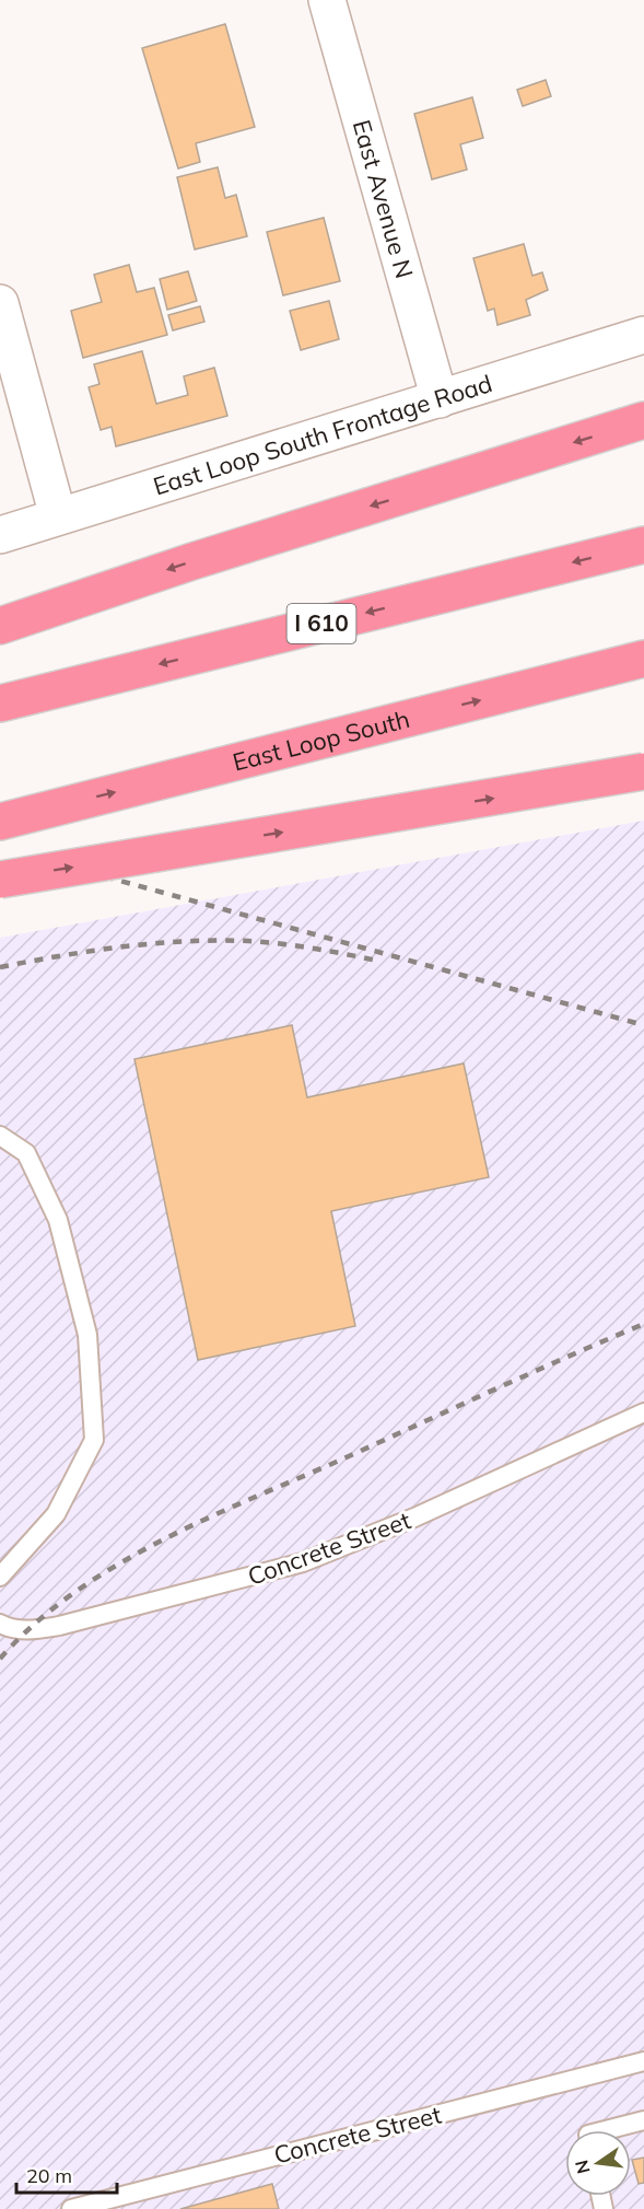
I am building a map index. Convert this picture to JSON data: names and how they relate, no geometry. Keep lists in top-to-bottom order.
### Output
{
  "streets": {
    "highway": ["I 610", "East Loop South"],
    "street": ["East Avenue N", "East Loop South Frontage Road"],
    "lane": ["Concrete Street"]
  },
  "crossings": [
    ["East Avenue N", "East Loop South Frontage Road"]
  ],
  "scale_bar": "20 m",
  "north": "left"
}
